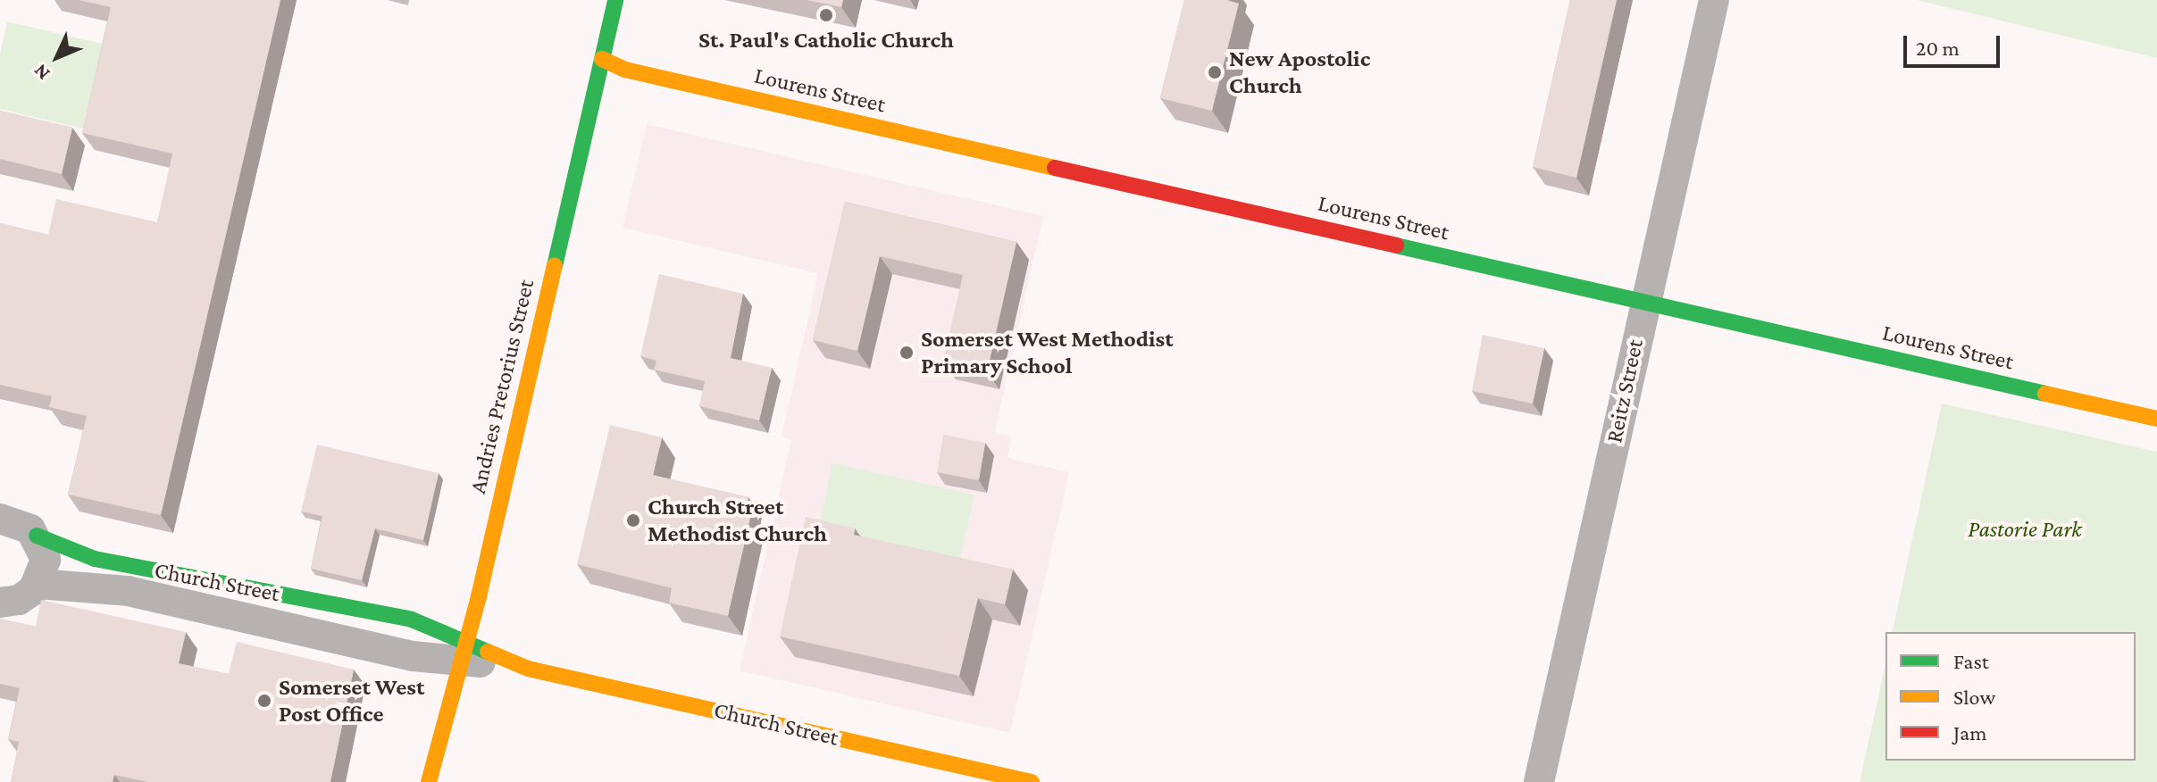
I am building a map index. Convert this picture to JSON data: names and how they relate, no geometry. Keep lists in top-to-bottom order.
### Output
{
  "streets": {
    "street": [
      "Lourens Street",
      "Andries Pretorius Street",
      "Reitz Street",
      "Church Street"
    ]
  },
  "crossings": [
    ["Lourens Street", "Andries Pretorius Street"],
    ["Lourens Street", "Reitz Street"],
    ["Andries Pretorius Street", "Church Street"]
  ],
  "parks": ["Pastorie Park"],
  "places": [
    "St. Paul's Catholic Church",
    "New Apostolic Church",
    "Somerset West Methodist Primary School",
    "Church Street Methodist Church",
    "Somerset West Post Office"
  ],
  "legend": ["Fast", "Slow", "Jam"],
  "scale_bar": "20 m",
  "north": "bottom left"
}
